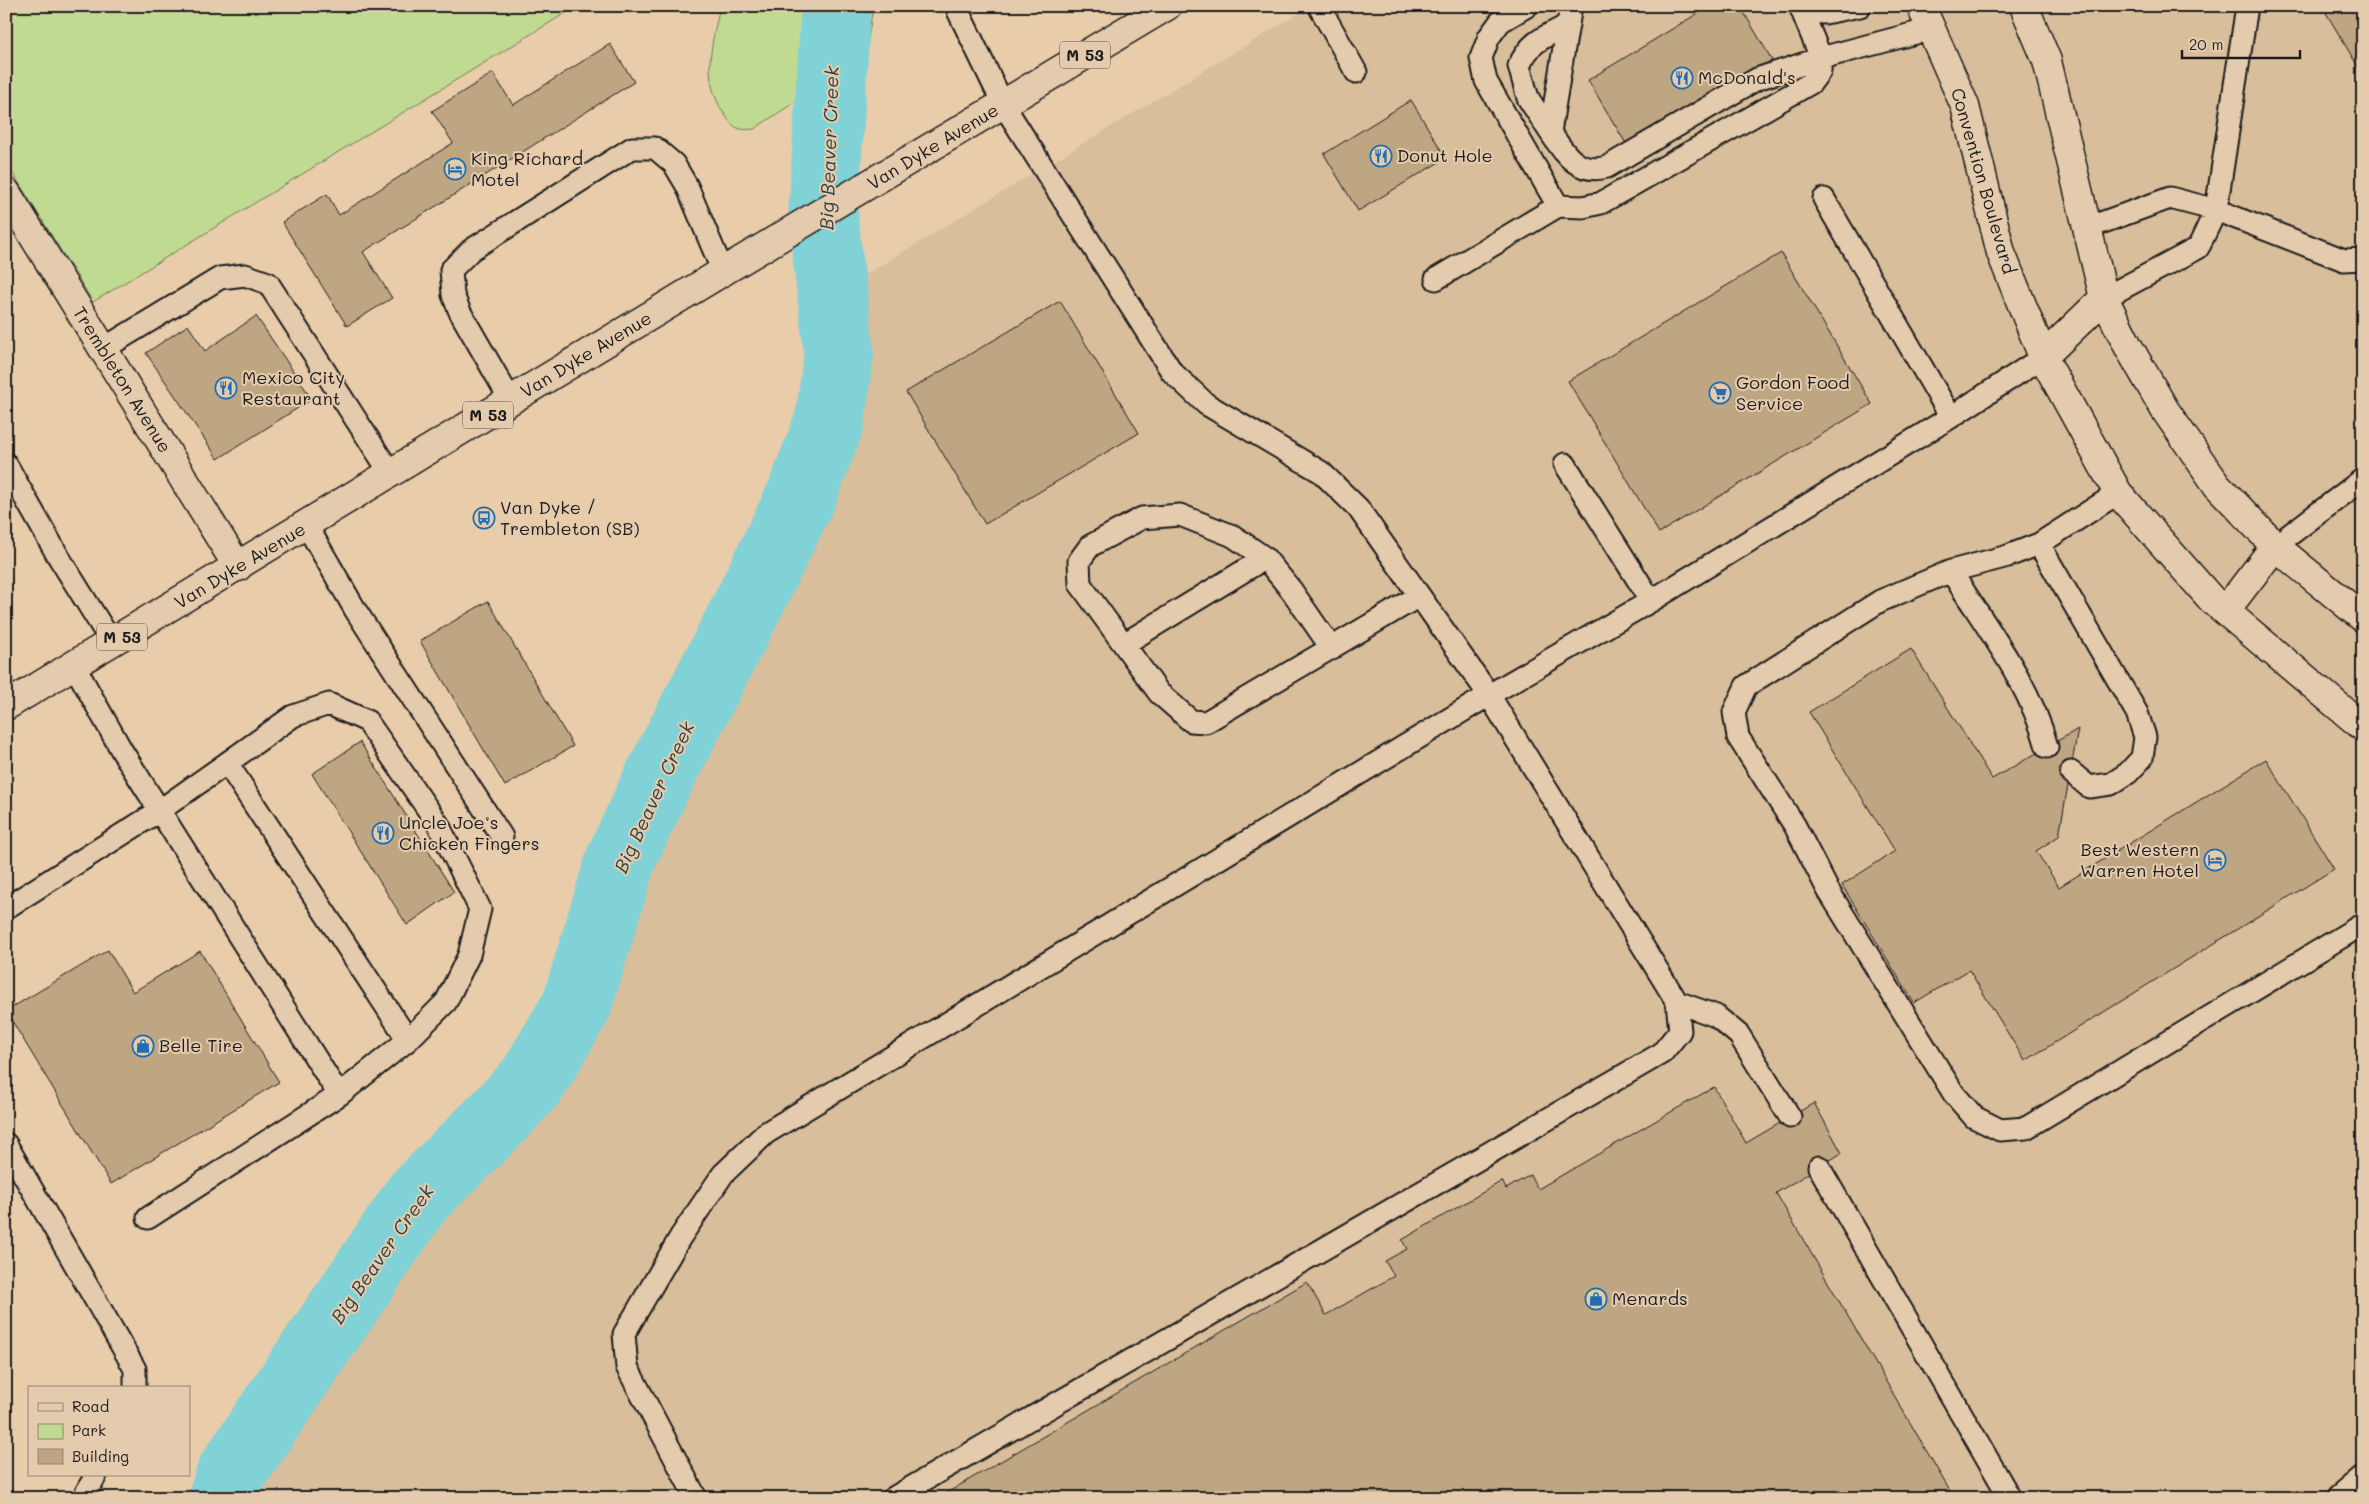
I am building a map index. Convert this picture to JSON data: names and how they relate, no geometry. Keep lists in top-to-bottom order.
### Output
{
  "streets": {
    "street": [
      "M 53",
      "Van Dyke Avenue",
      "Convention Boulevard",
      "Trembleton Avenue"
    ]
  },
  "crossings": [
    ["Van Dyke Avenue", "Trembleton Avenue"]
  ],
  "water": ["Big Beaver Creek"],
  "places": {
    "restaurant": [
      "McDonald's",
      "Donut Hole",
      "Mexico City Restaurant",
      "Uncle Joe’s Chicken Fingers"
    ],
    "hotel": ["King Richard Motel", "Best Western Warren Hotel"],
    "supermarket": ["Gordon Food Service"],
    "bus stop": ["Van Dyke / Trembleton (SB)"],
    "shop": ["Belle Tire", "Menards"]
  },
  "legend": ["Road", "Park", "Building"],
  "scale_bar": "20 m"
}
